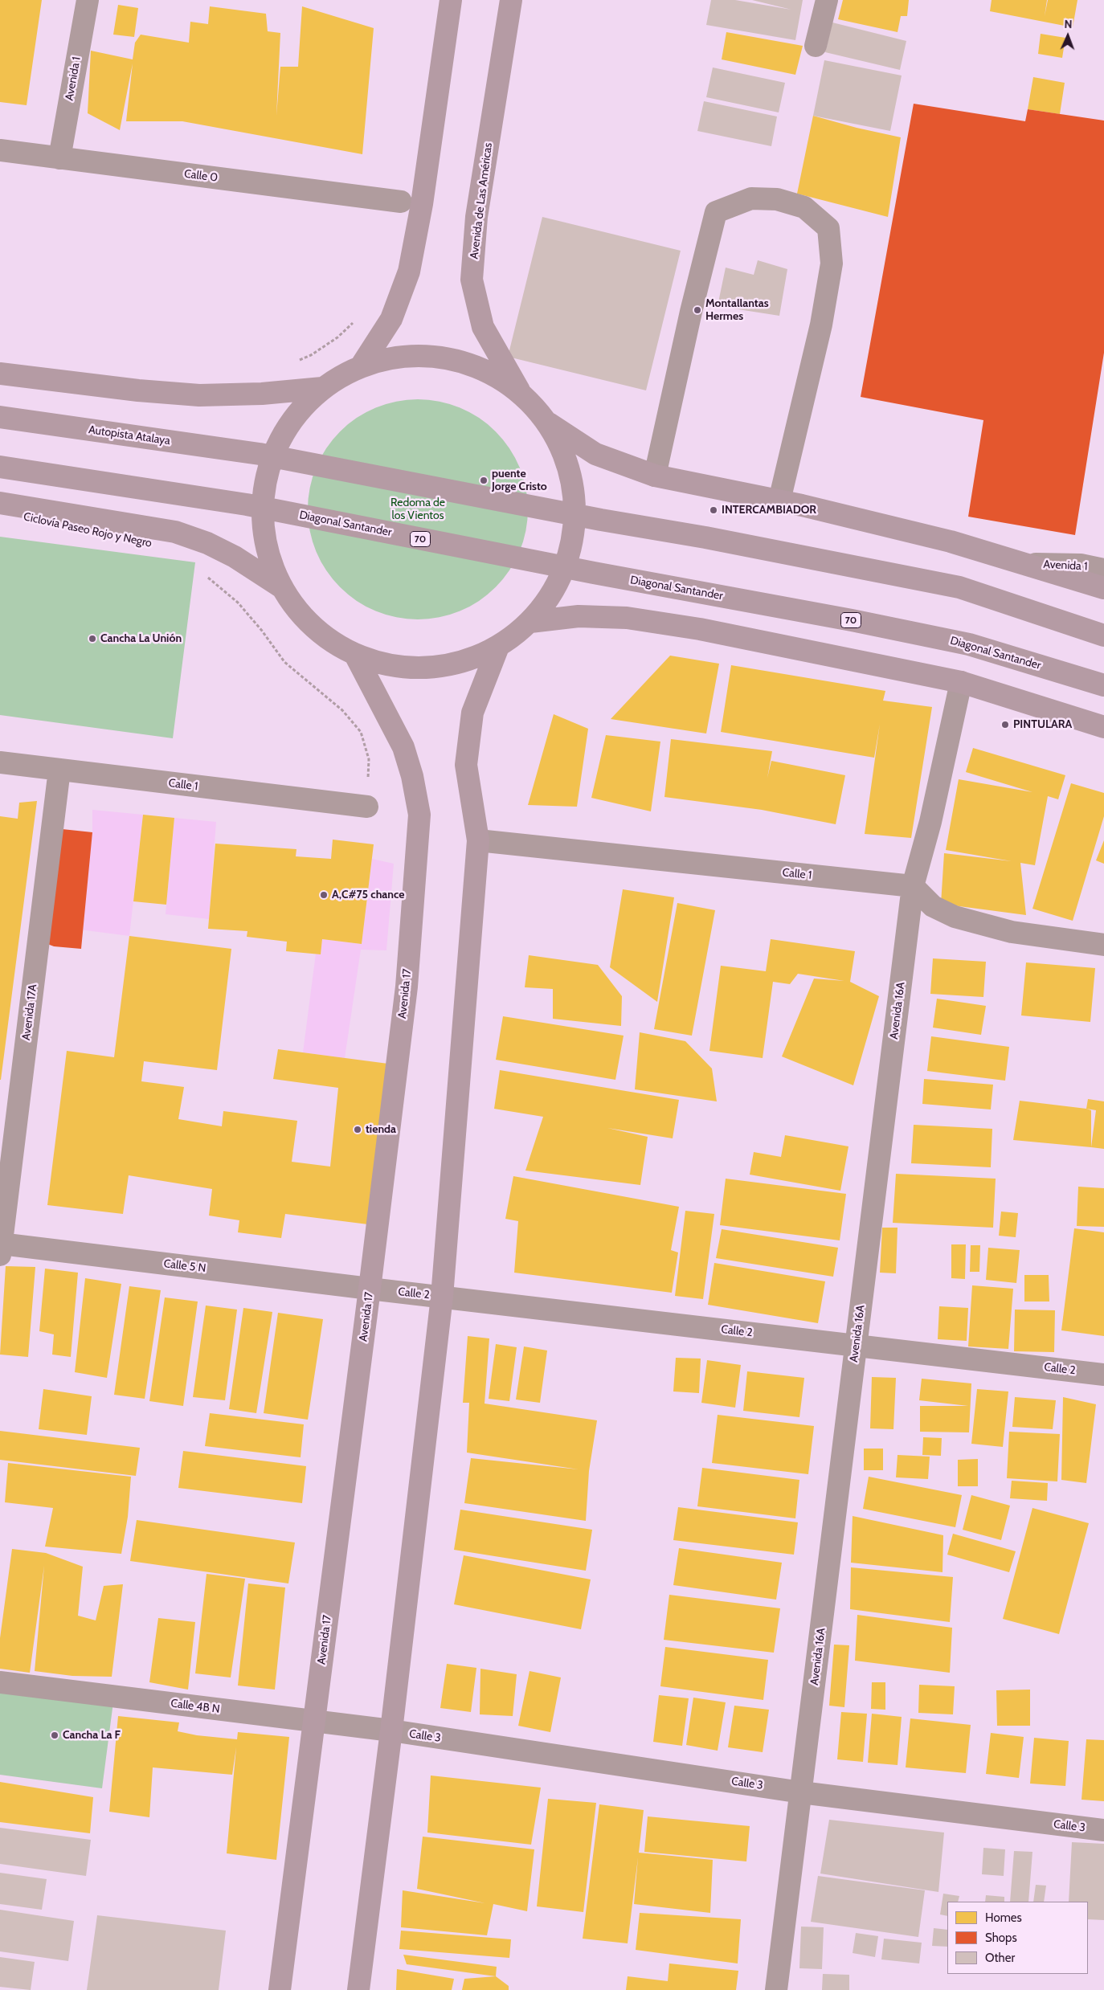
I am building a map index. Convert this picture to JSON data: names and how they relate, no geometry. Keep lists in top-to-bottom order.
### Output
{
  "streets": {
    "main road": [
      "Avenida de Las Américas",
      "Autopista Atalaya",
      "Diagonal Santander",
      "70",
      "Avenida 17"
    ],
    "street": [
      "Avenida 1",
      "Calle 0",
      "Calle 1",
      "Avenida 16A",
      "Avenida 17A",
      "Calle 5 N",
      "Calle 2",
      "Calle 4B N",
      "Calle 3"
    ]
  },
  "crossings": [
    ["Avenida 1", "Calle 0"],
    ["Calle 1", "Avenida 16A"],
    ["Calle 1", "Avenida 17A"],
    ["Avenida 17", "Calle 5 N"],
    ["Avenida 17", "Calle 2"],
    ["Avenida 17", "Calle 4B N"],
    ["Avenida 16A", "Calle 2"],
    ["Avenida 16A", "Calle 3"],
    ["Avenida 17A", "Calle 5 N"],
    ["Calle 5 N", "Calle 2"],
    ["Calle 4B N", "Calle 3"]
  ],
  "parks": ["Redoma de los Vientos"],
  "places": [
    "Montallantas Hermes",
    "puente Jorge Cristo",
    "INTERCAMBIADOR",
    "Cancha La Unión",
    "PINTULARA",
    "A,C#75 chance",
    "tienda",
    "Cancha La F"
  ],
  "legend": ["Homes", "Shops", "Other"],
  "north": "top"
}
